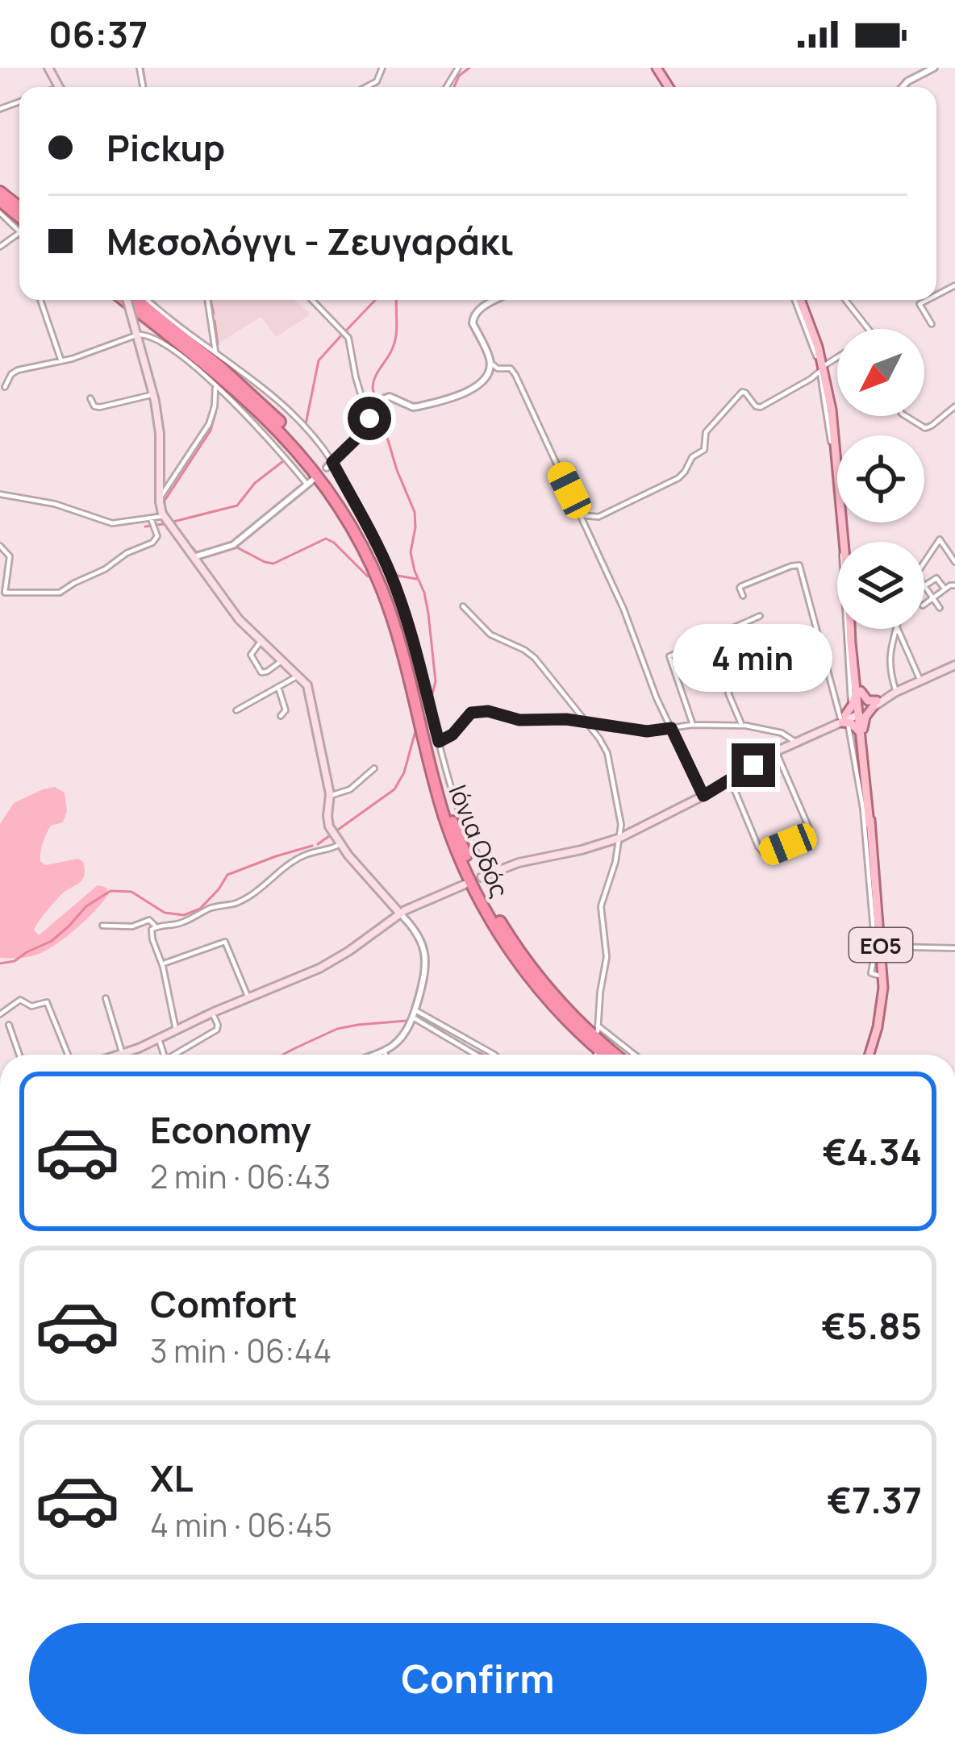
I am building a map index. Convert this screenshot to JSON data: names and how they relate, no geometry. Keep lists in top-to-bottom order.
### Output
{
  "streets": {
    "highway": ["Ιόνια Οδός"],
    "main road": ["ΕΟ5"]
  },
  "north": "bottom left",
  "page": {
    "status": "06:37",
    "banner": ["Pickup", "Μεσολόγγι - Ζευγαράκι"],
    "bubble": "4 min",
    "list": [
      {
        "name": "Economy",
        "note": "2 min · 06:43",
        "value": "€4.34"
      },
      {
        "name": "Comfort",
        "note": "3 min · 06:44",
        "value": "€5.85"
      },
      {
        "name": "XL",
        "note": "4 min · 06:45",
        "value": "€7.37"
      }
    ],
    "buttons": "Confirm"
  }
}
